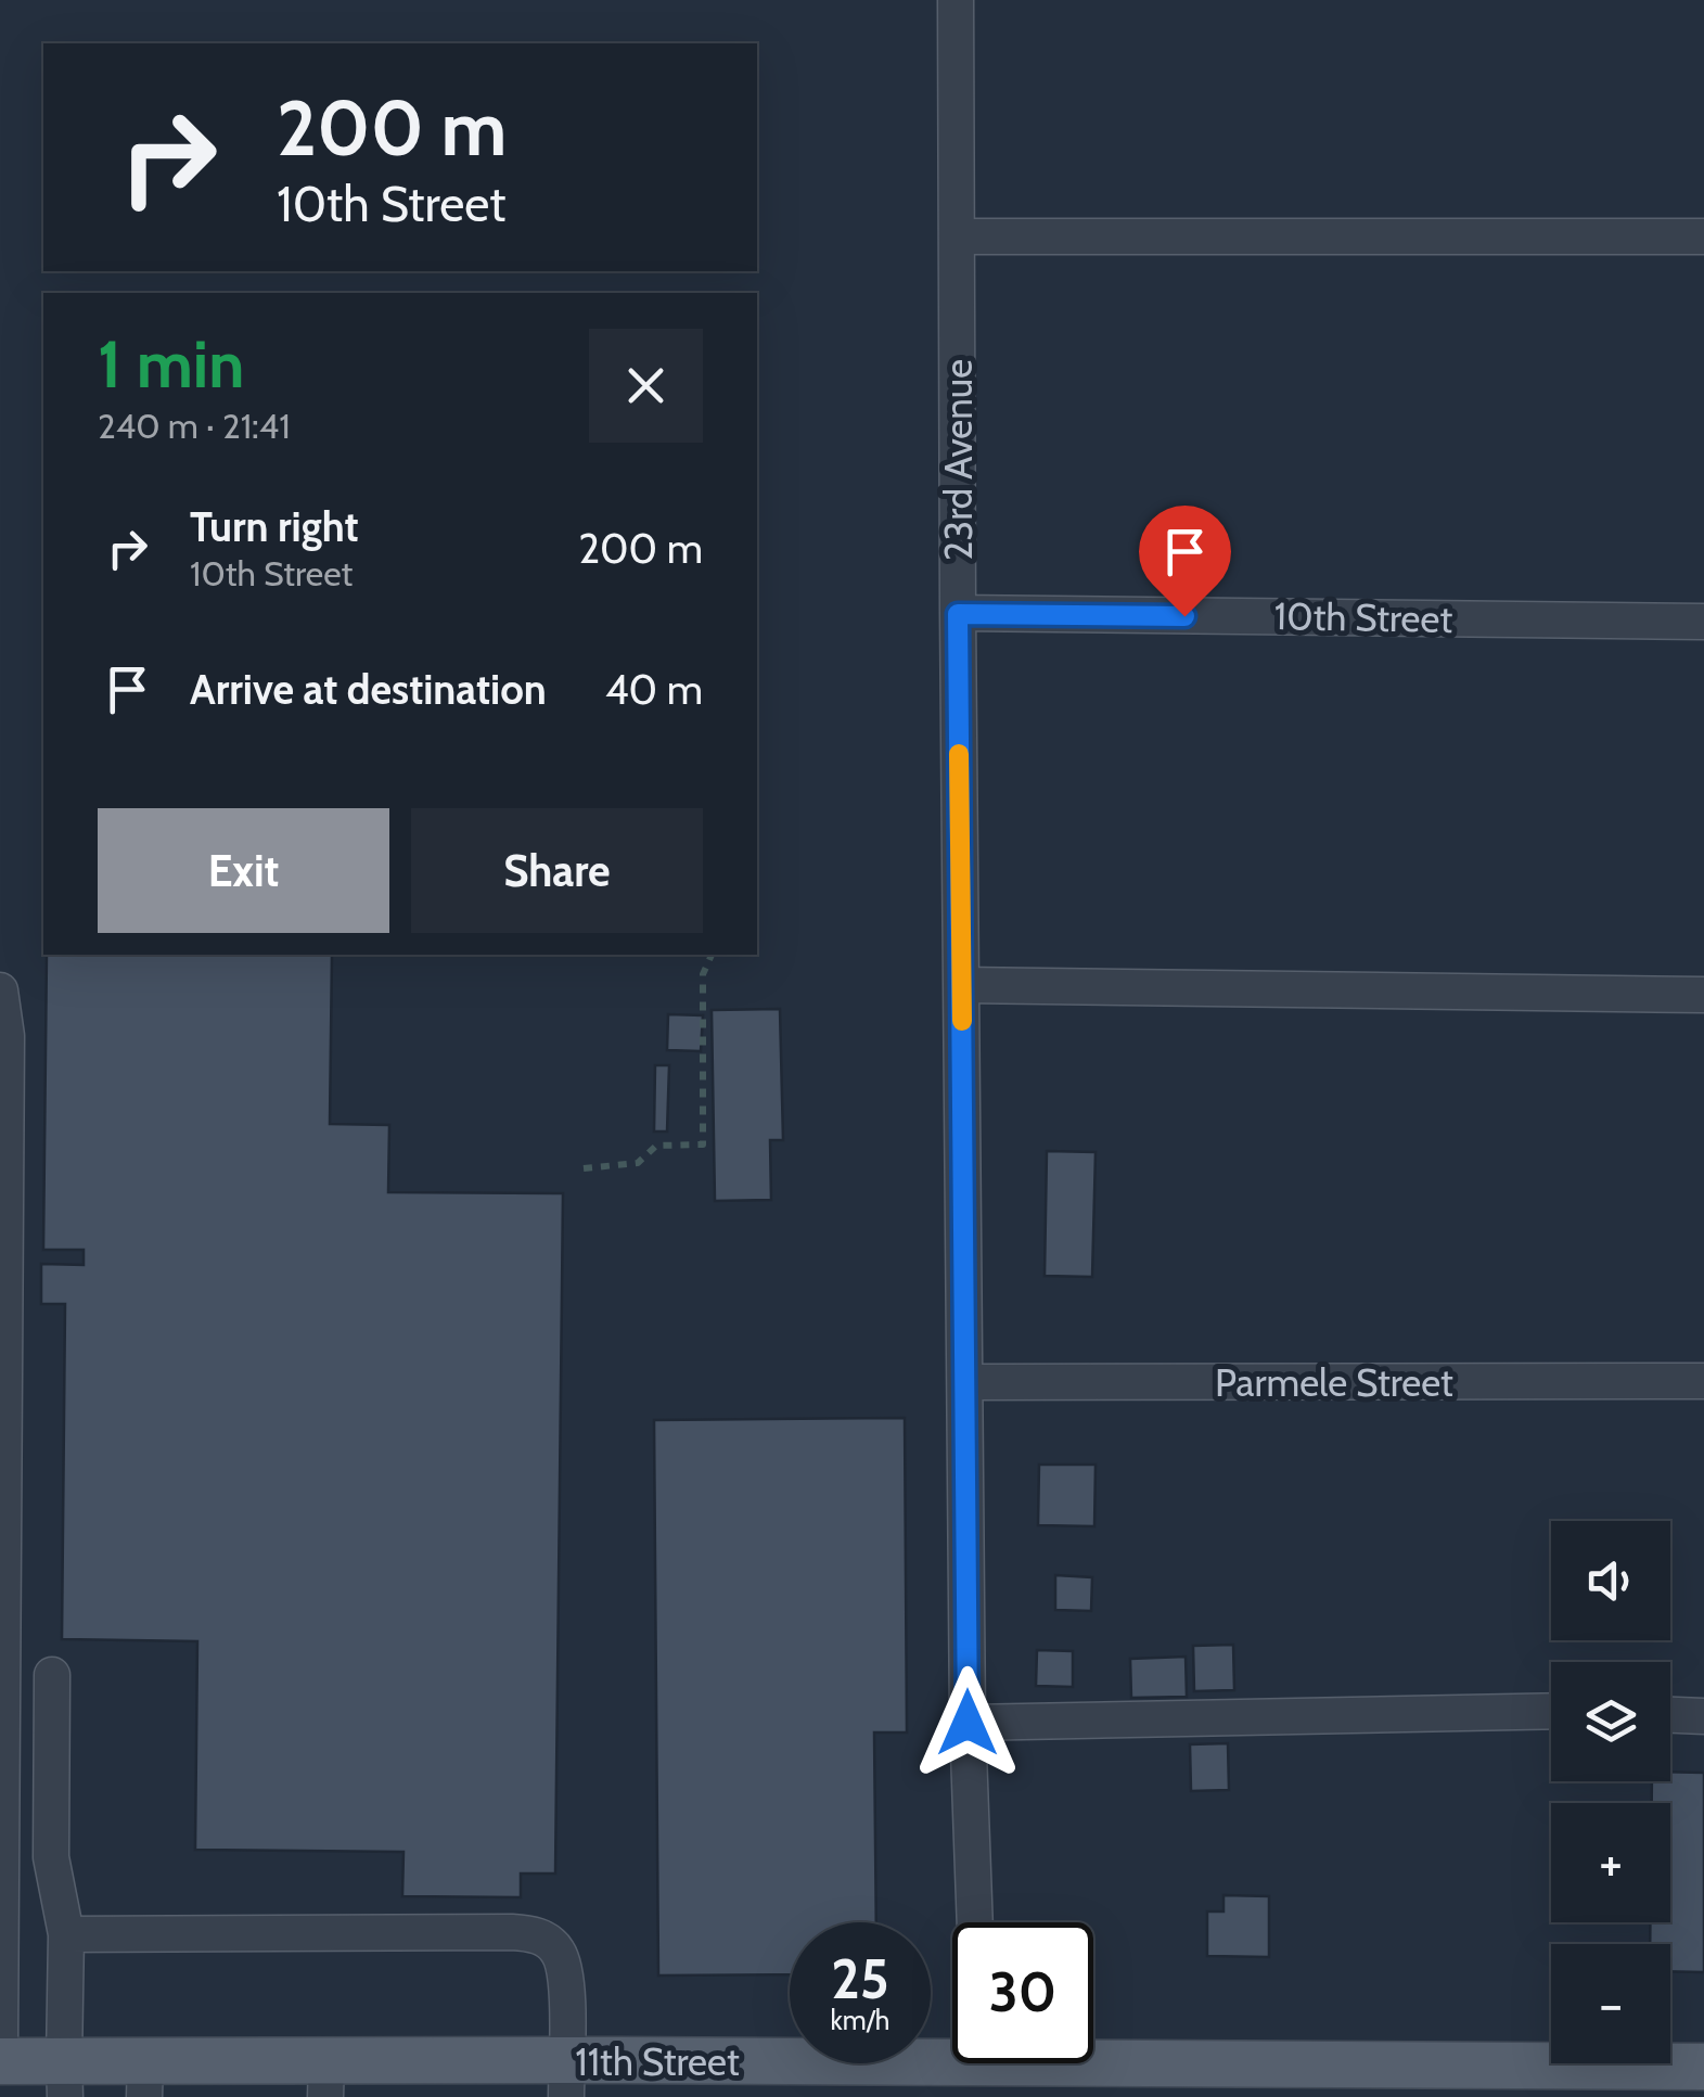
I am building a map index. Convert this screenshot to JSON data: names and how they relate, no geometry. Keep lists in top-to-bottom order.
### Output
{
  "streets": {
    "main road": ["11th Street"],
    "street": ["23rd Avenue", "10th Street", "Parmele Street"]
  },
  "crossings": [
    ["23rd Avenue", "10th Street"],
    ["23rd Avenue", "Parmele Street"]
  ],
  "page": {
    "turn": ["200 m", "10th Street"],
    "heading": ["1 min", "240 m · 21:41"],
    "list": [
      {
        "name": "Turn right",
        "note": "10th Street",
        "value": "200 m"
      },
      {
        "name": "Arrive at destination",
        "value": "40 m"
      }
    ],
    "buttons": ["Exit", "Share"],
    "map_buttons": ["+", "−"],
    "speed": "25 km/h",
    "limit": "30"
  }
}
